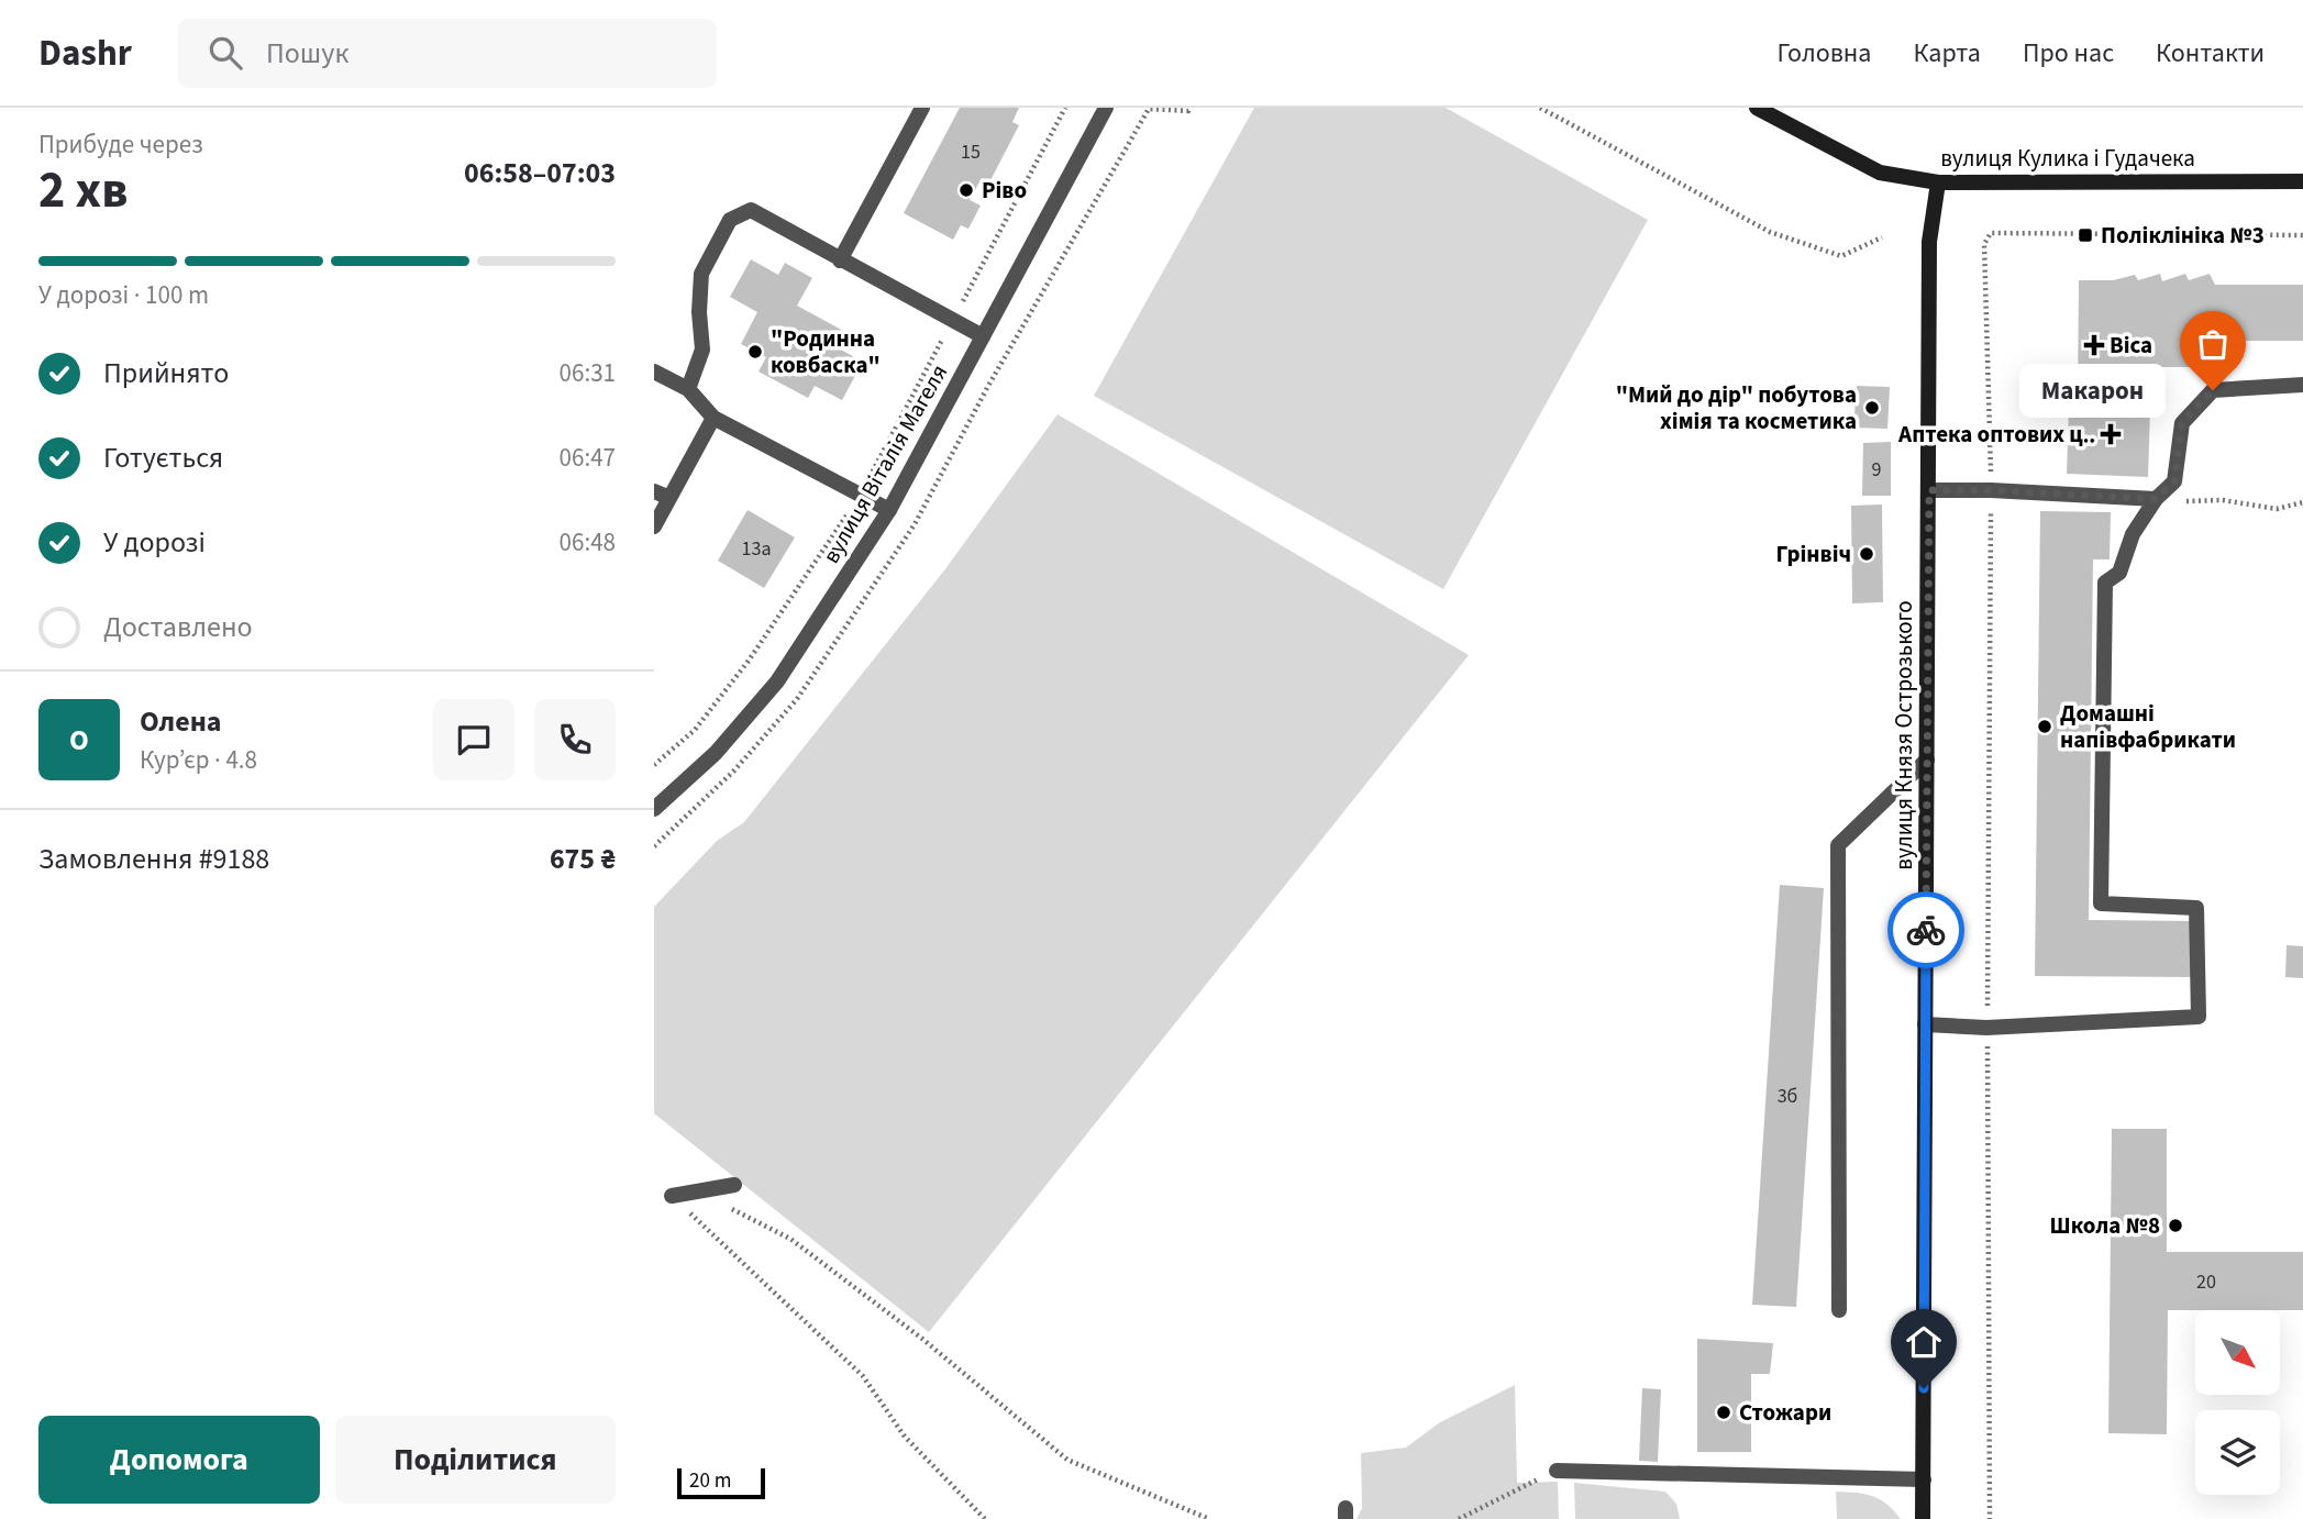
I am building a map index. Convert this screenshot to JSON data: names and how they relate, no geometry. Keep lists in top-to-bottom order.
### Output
{
  "streets": {
    "street": ["вулиця Кулика і Гудачека", "вулиця Віталія Магеля", "вулиця Князя Острозького"]
  },
  "crossings": [
    ["вулиця Кулика і Гудачека", "вулиця Князя Острозького"]
  ],
  "places": {
    "other": [
      "Ріво",
      "\"Родинна ковбаска\"",
      "Макарон",
      "\"Мий до дір\" побутова хімія та косметика",
      "Грінвіч",
      "Домашні напівфабрикати",
      "Школа №8",
      "Стожари"
    ],
    "transit": ["Поліклініка №3"],
    "health": ["Віса", "Аптека оптових ц‥"]
  },
  "house_numbers": [
    "15",
    "9",
    "13а",
    "3б",
    "20"
  ],
  "scale_bar": "20 m",
  "north": "bottom right",
  "page": {
    "header": "Dashr",
    "search": "Пошук",
    "nav": [
      "Головна",
      "Карта",
      "Про нас",
      "Контакти"
    ],
    "heading": ["2 хв", "Прибуде через", "06:58–07:03"],
    "panel": [
      "Олена",
      "Кур’єр · 4.8",
      "Замовлення #9188",
      "675 ₴"
    ],
    "bar": "У дорозі · 100 m",
    "list": [
      ["Прийнято", "06:31"],
      ["Готується", "06:47"],
      ["У дорозі", "06:48"],
      "Доставлено"
    ],
    "bubble": "Макарон",
    "round": "О",
    "buttons": ["Допомога", "Поділитися"],
    "scale": "20 m"
  }
}
